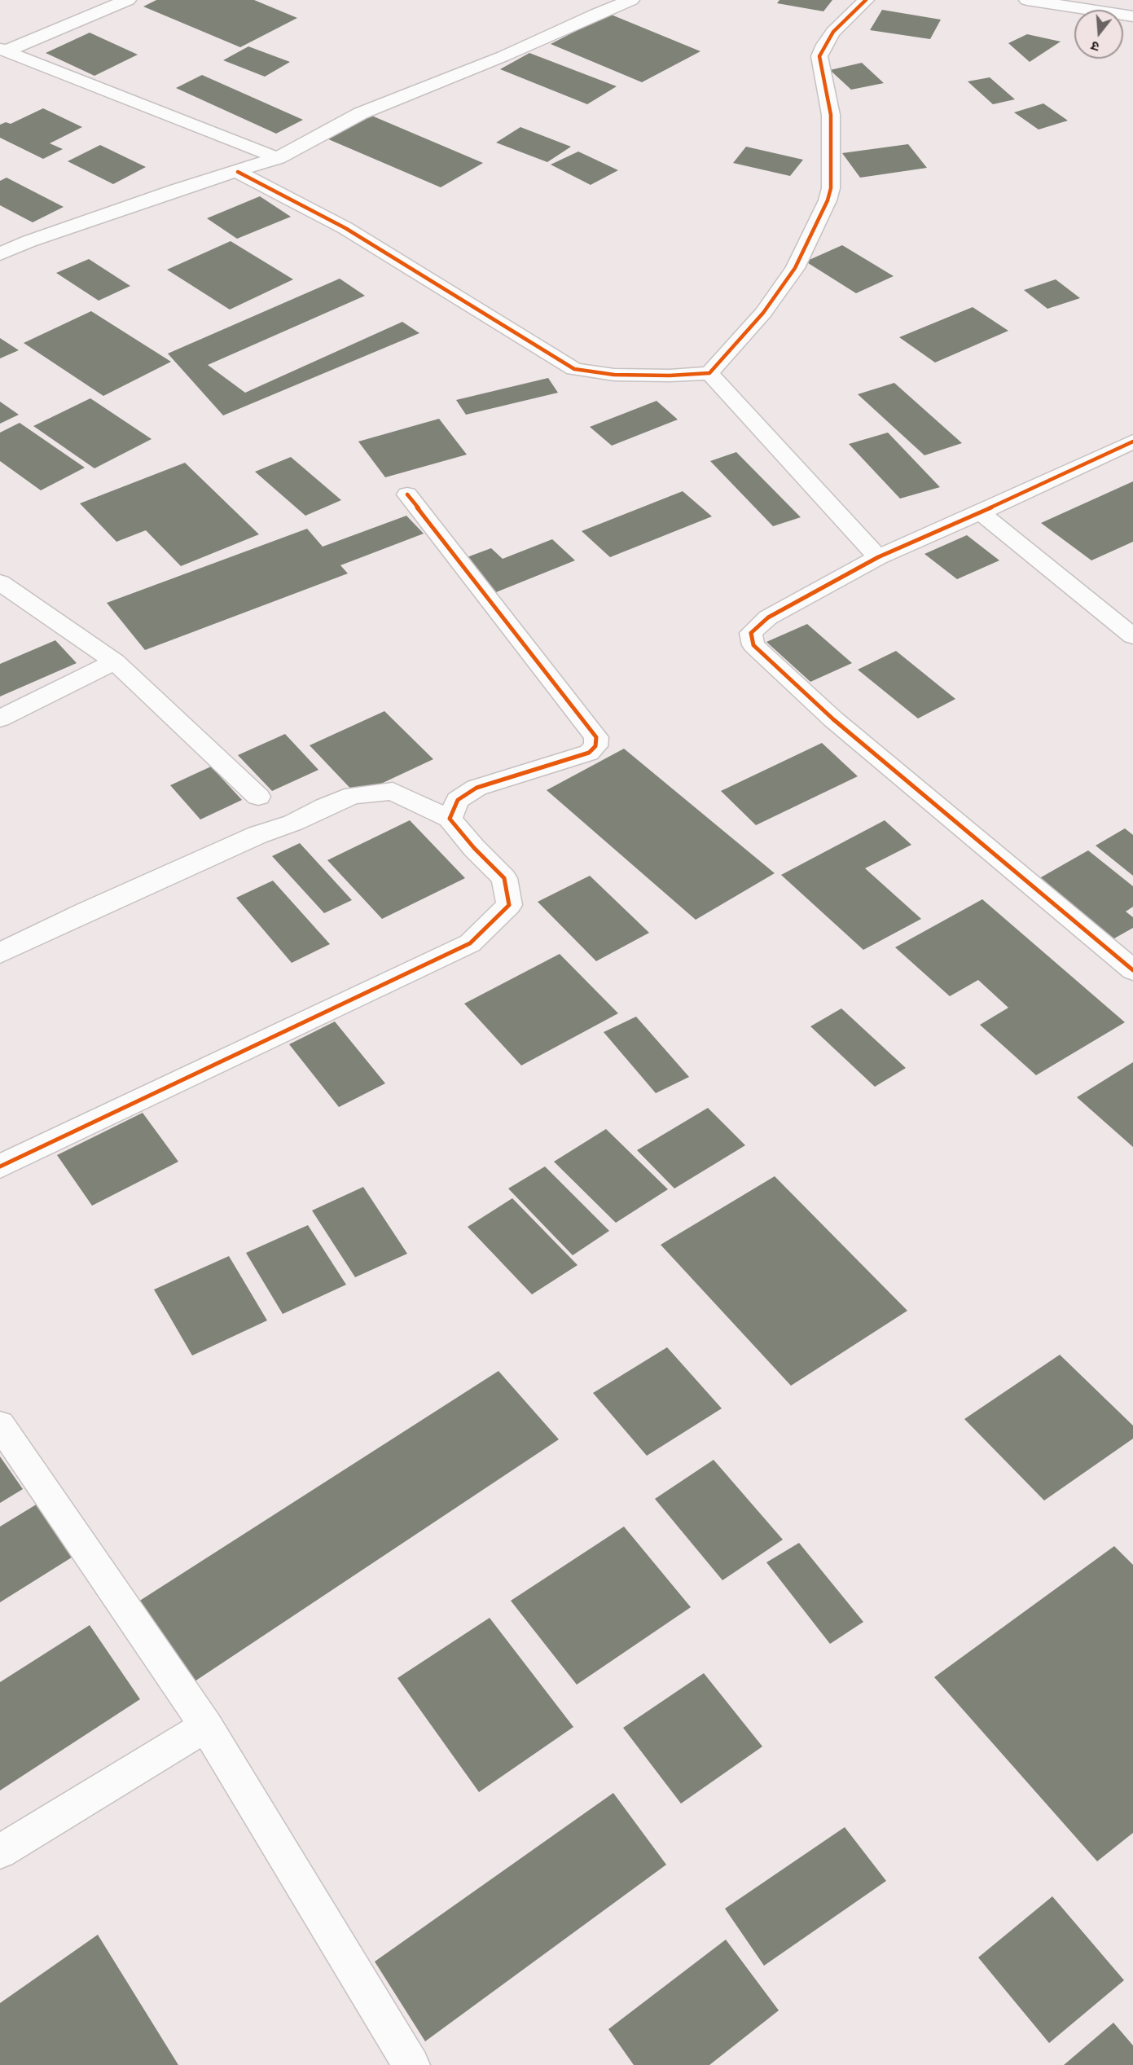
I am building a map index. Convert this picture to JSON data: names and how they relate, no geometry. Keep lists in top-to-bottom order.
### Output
{
  "north": "bottom"
}
